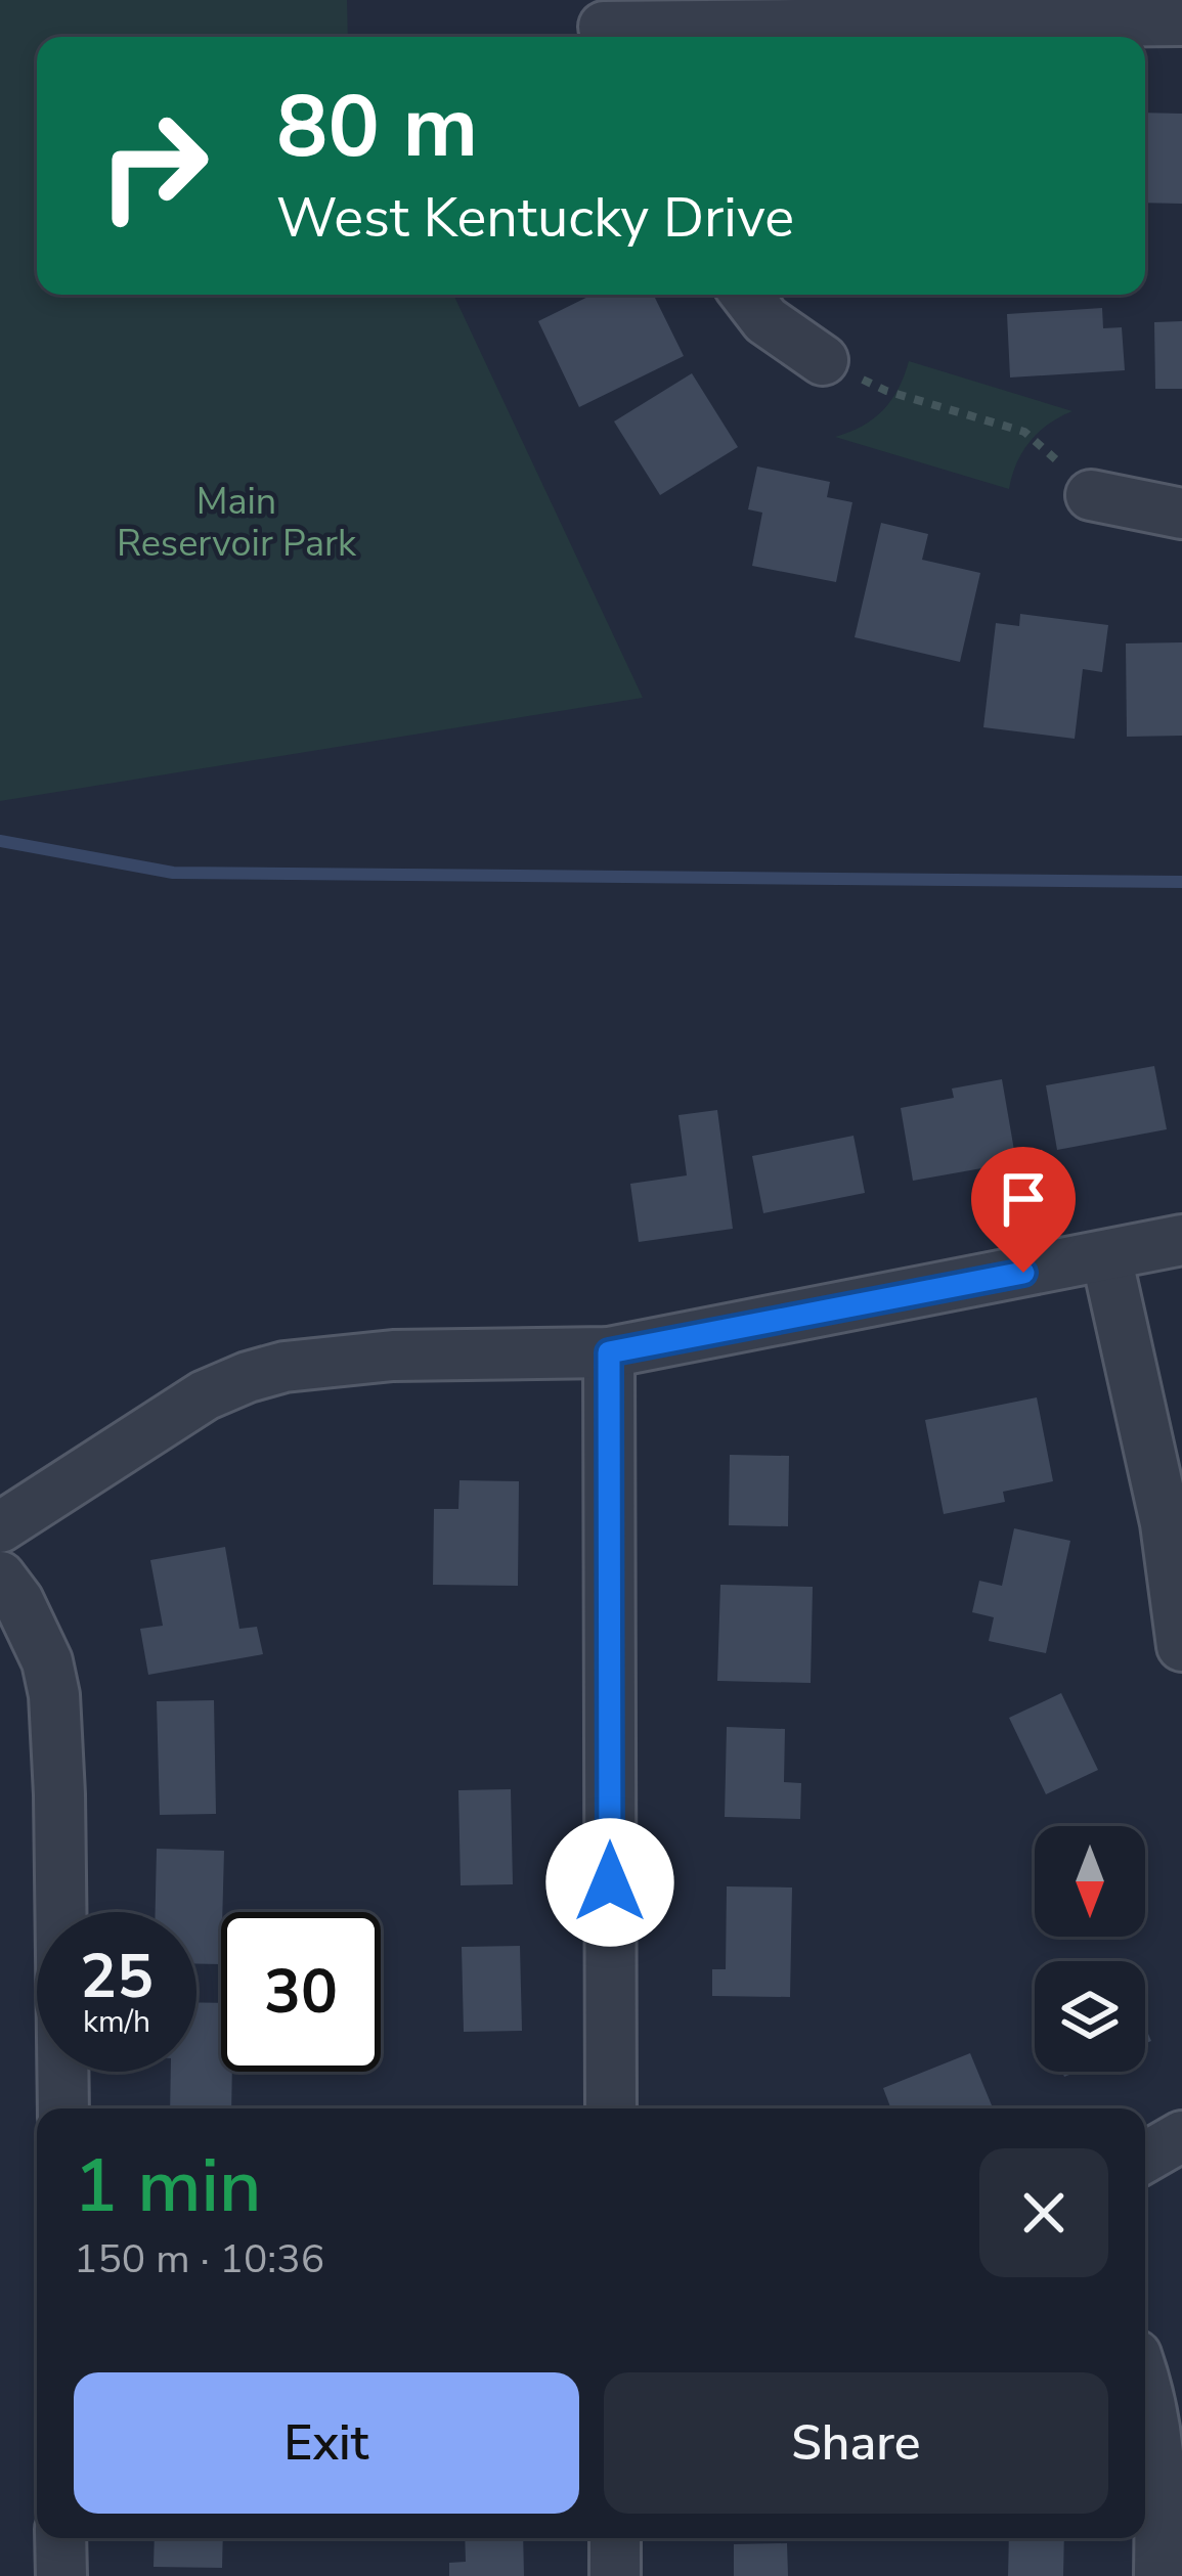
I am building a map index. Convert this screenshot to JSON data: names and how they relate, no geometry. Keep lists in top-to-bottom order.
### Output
{
  "parks": ["Main Reservoir Park"],
  "north": "bottom",
  "page": {
    "turn": ["80 m", "West Kentucky Drive"],
    "speed": "25 km/h",
    "limit": "30",
    "heading": ["1 min", "150 m · 10:36"],
    "buttons": ["Exit", "Share"]
  }
}
